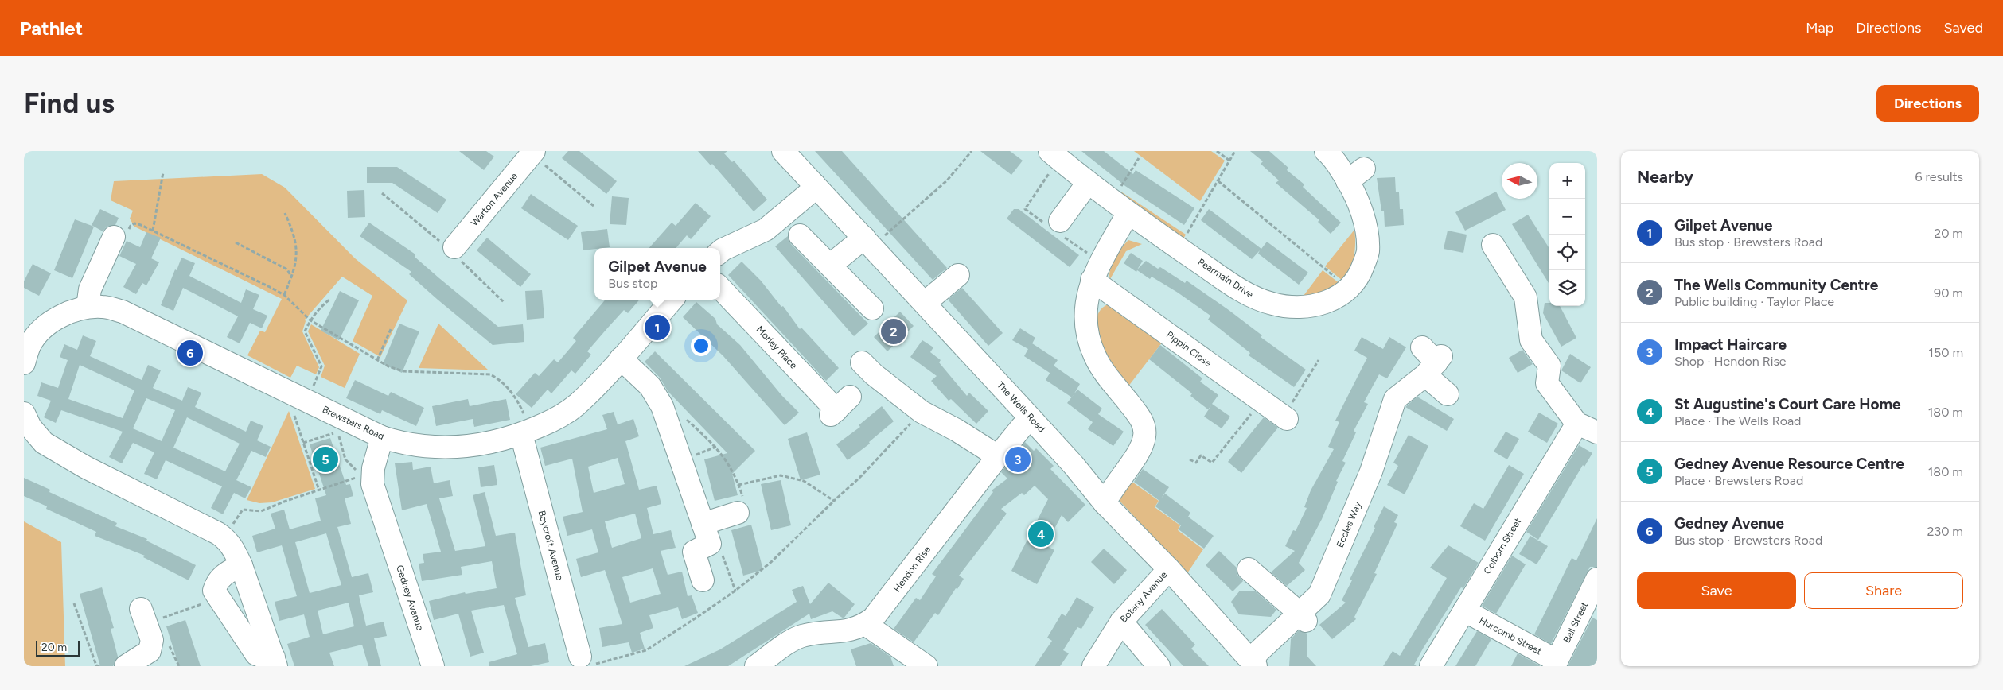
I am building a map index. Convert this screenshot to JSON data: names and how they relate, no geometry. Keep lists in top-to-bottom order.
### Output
{
  "streets": {
    "street": [
      "Warton Avenue",
      "Pearmain Drive",
      "Morley Place",
      "Pippin Close",
      "The Wells Road",
      "Brewsters Road",
      "Eccles Way",
      "Boycroft Avenue",
      "Colborn Street",
      "Hendon Rise",
      "Botany Avenue",
      "Gedney Avenue",
      "Ball Street",
      "Hurcomb Street"
    ]
  },
  "crossings": [
    ["The Wells Road", "Eccles Way"],
    ["The Wells Road", "Hendon Rise"],
    ["The Wells Road", "Botany Avenue"],
    ["Brewsters Road", "Boycroft Avenue"],
    ["Brewsters Road", "Gedney Avenue"],
    ["Colborn Street", "Hurcomb Street"],
    ["Ball Street", "Hurcomb Street"]
  ],
  "scale_bar": "20 m",
  "north": "left",
  "page": {
    "header": "Pathlet",
    "nav": ["Map", "Directions", "Saved"],
    "buttons": [
      "Directions",
      ["Save", "Share"]
    ],
    "title": "Find us",
    "heading": ["Nearby", "6 results"],
    "map_buttons": ["+", "−"],
    "list": [
      {
        "mark": "1",
        "name": "Gilpet Avenue",
        "note": "Bus stop · Brewsters Road",
        "value": "20 m"
      },
      {
        "mark": "2",
        "name": "The Wells Community Centre",
        "note": "Public building · Taylor Place",
        "value": "90 m"
      },
      {
        "mark": "3",
        "name": "Impact Haircare",
        "note": "Shop · Hendon Rise",
        "value": "150 m"
      },
      {
        "mark": "4",
        "name": "St Augustine's Court Care Home",
        "note": "Place · The Wells Road",
        "value": "180 m"
      },
      {
        "mark": "5",
        "name": "Gedney Avenue Resource Centre",
        "note": "Place · Brewsters Road",
        "value": "180 m"
      },
      {
        "mark": "6",
        "name": "Gedney Avenue",
        "note": "Bus stop · Brewsters Road",
        "value": "230 m"
      }
    ],
    "popup": ["Gilpet Avenue", "Bus stop"],
    "pins": [
      "1",
      "2",
      "6",
      "3",
      "5",
      "4"
    ],
    "scale": "20 m"
  }
}
